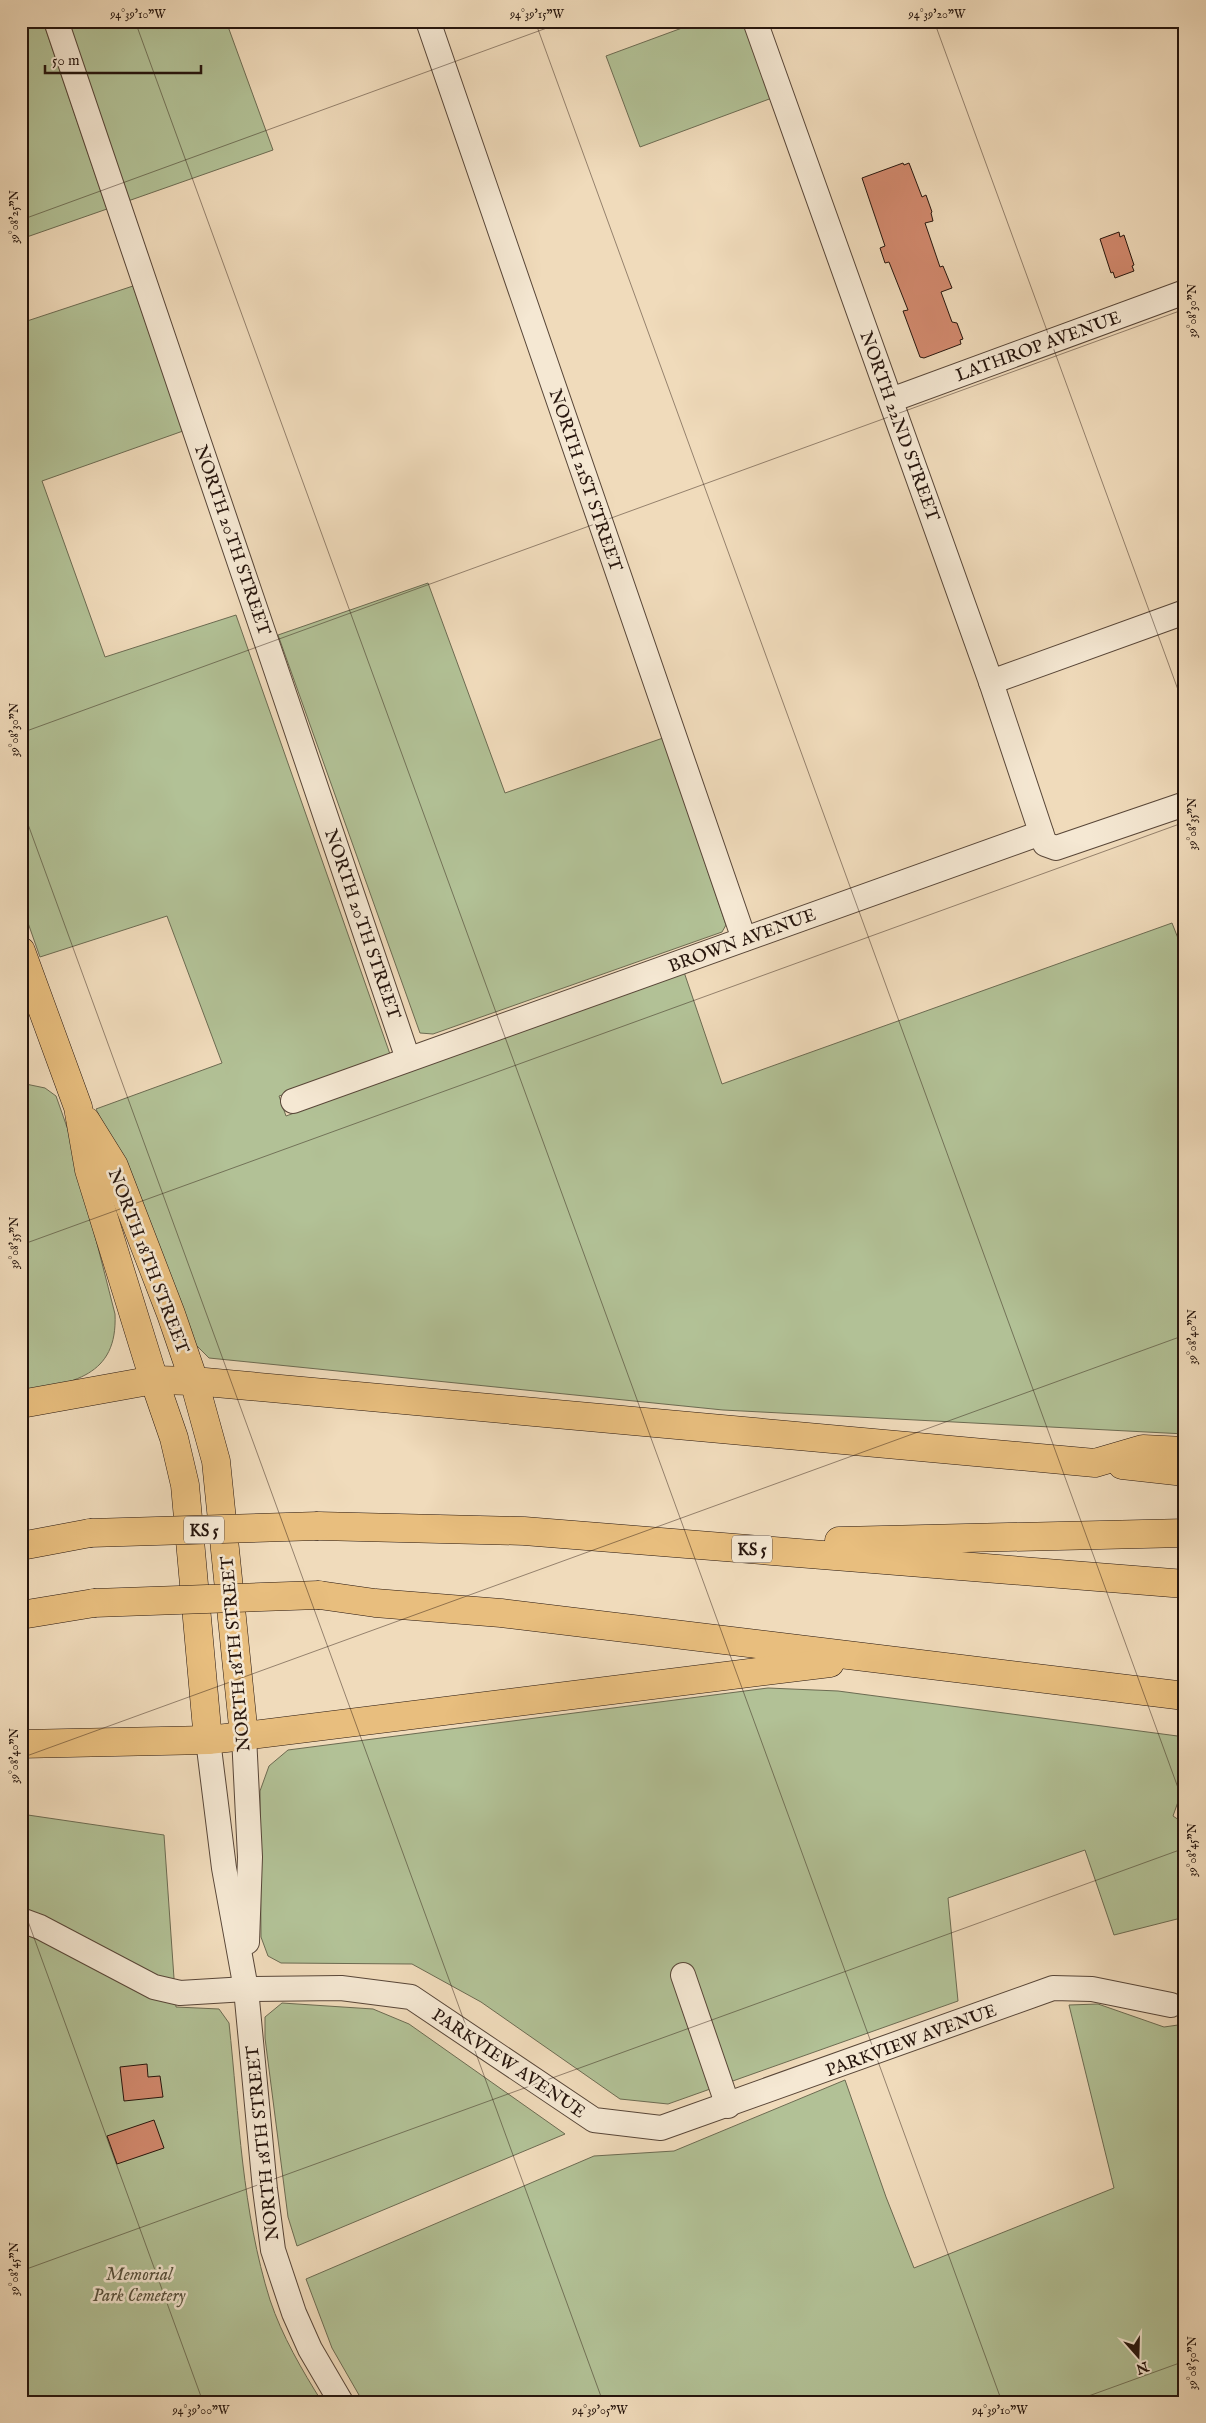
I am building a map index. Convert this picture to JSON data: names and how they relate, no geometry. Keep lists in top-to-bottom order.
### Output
{
  "streets": {
    "main road": ["NORTH 18TH STREET", "KS 5"],
    "street": [
      "LATHROP AVENUE",
      "NORTH 22ND STREET",
      "NORTH 21ST STREET",
      "NORTH 20TH STREET",
      "BROWN AVENUE",
      "PARKVIEW AVENUE"
    ]
  },
  "crossings": [
    ["LATHROP AVENUE", "NORTH 22ND STREET"],
    ["NORTH 22ND STREET", "BROWN AVENUE"],
    ["NORTH 21ST STREET", "BROWN AVENUE"],
    ["NORTH 20TH STREET", "BROWN AVENUE"],
    ["NORTH 18TH STREET", "PARKVIEW AVENUE"]
  ],
  "parks": ["Memorial Park Cemetery"],
  "scale_bar": "50 m",
  "north": "bottom",
  "coordinates": [
    "94°39'10\"W",
    "94°39'15\"W",
    "94°39'20\"W",
    "39°08'25\"N",
    "39°08'30\"N",
    "39°08'35\"N",
    "39°08'40\"N",
    "39°08'45\"N",
    "39°08'50\"N",
    "94°39'00\"W",
    "94°39'05\"W"
  ]
}
